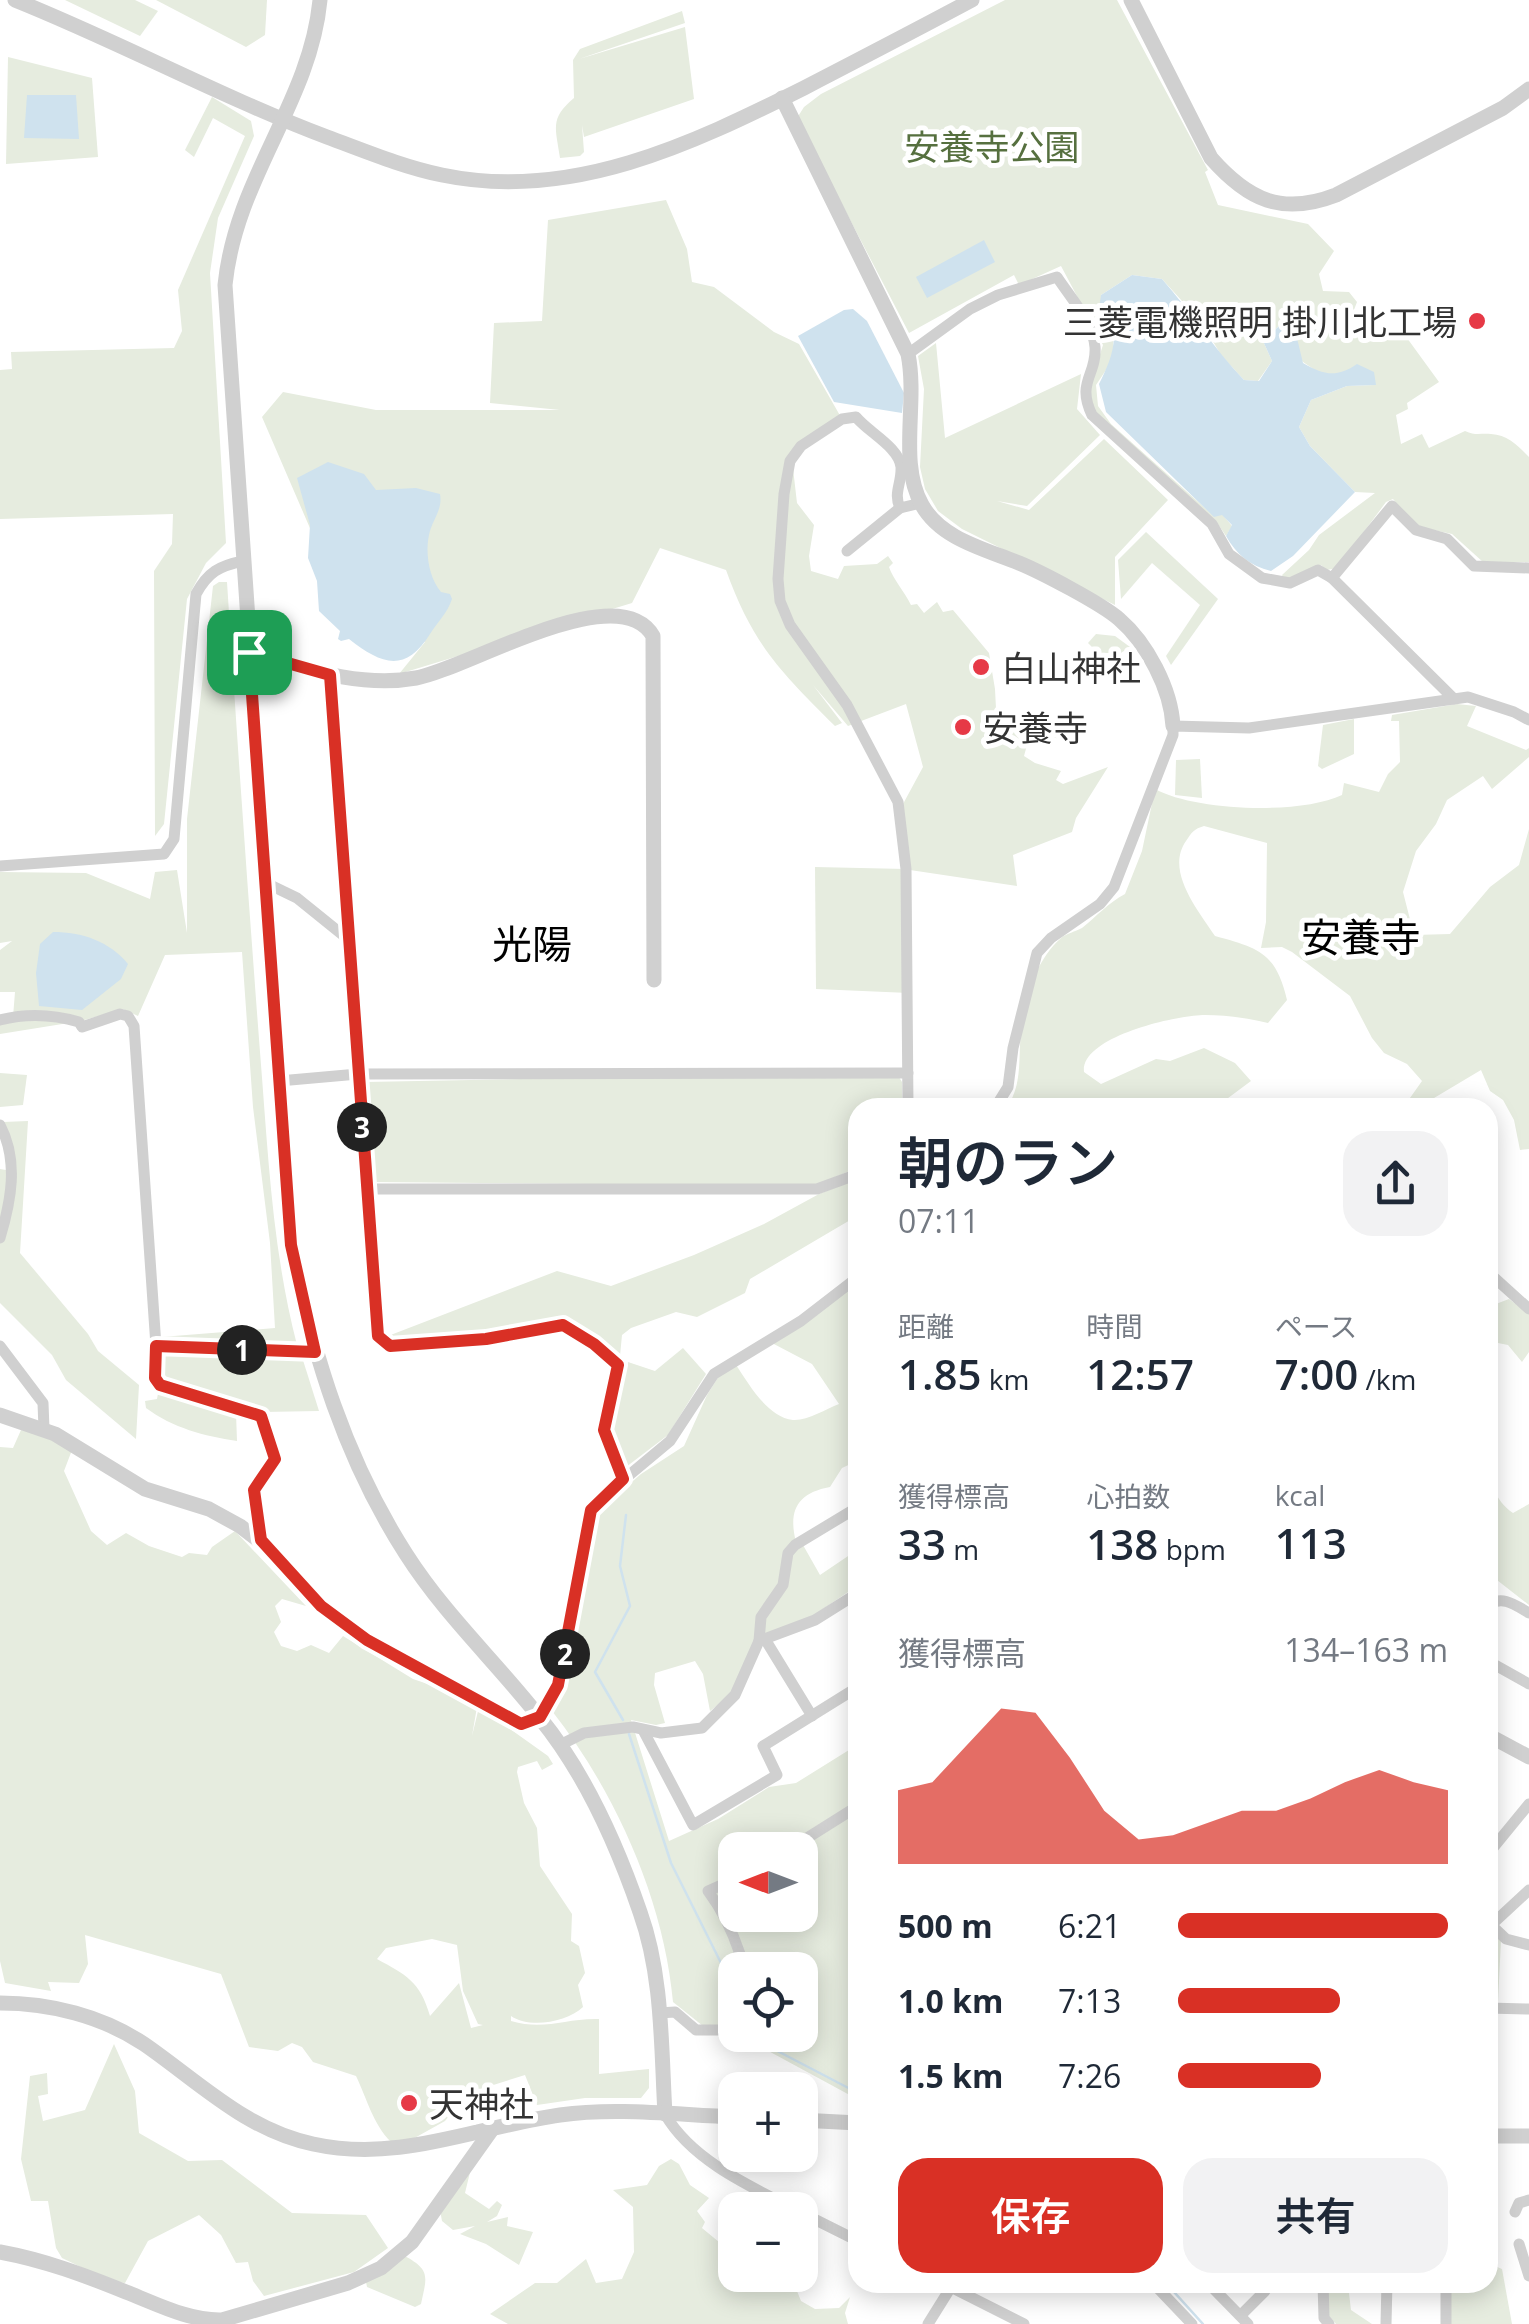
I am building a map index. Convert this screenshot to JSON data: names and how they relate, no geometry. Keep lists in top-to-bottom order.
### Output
{
  "districts": ["安養寺", "光陽"],
  "parks": ["安養寺公園"],
  "places": [
    "三菱電機照明 掛川北工場",
    "白山神社",
    "安養寺",
    "天神社"
  ],
  "north": "left",
  "page": {
    "heading": ["朝のラン", "07:11"],
    "pins": ["3", "1", "2"],
    "stats": [
      ["距離", "1.85 km"],
      ["時間", "12:57"],
      ["ペース", "7:00 /km"],
      ["獲得標高", "33 m"],
      ["心拍数", "138 bpm"],
      ["kcal", "113"]
    ],
    "chart": ["獲得標高", "134–163 m"],
    "map_buttons": ["+", "−"],
    "list": [
      {
        "name": "500 m",
        "note": "6:21"
      },
      {
        "name": "1.0 km",
        "note": "7:13"
      },
      {
        "name": "1.5 km",
        "note": "7:26"
      }
    ],
    "buttons": ["保存", "共有"]
  }
}
